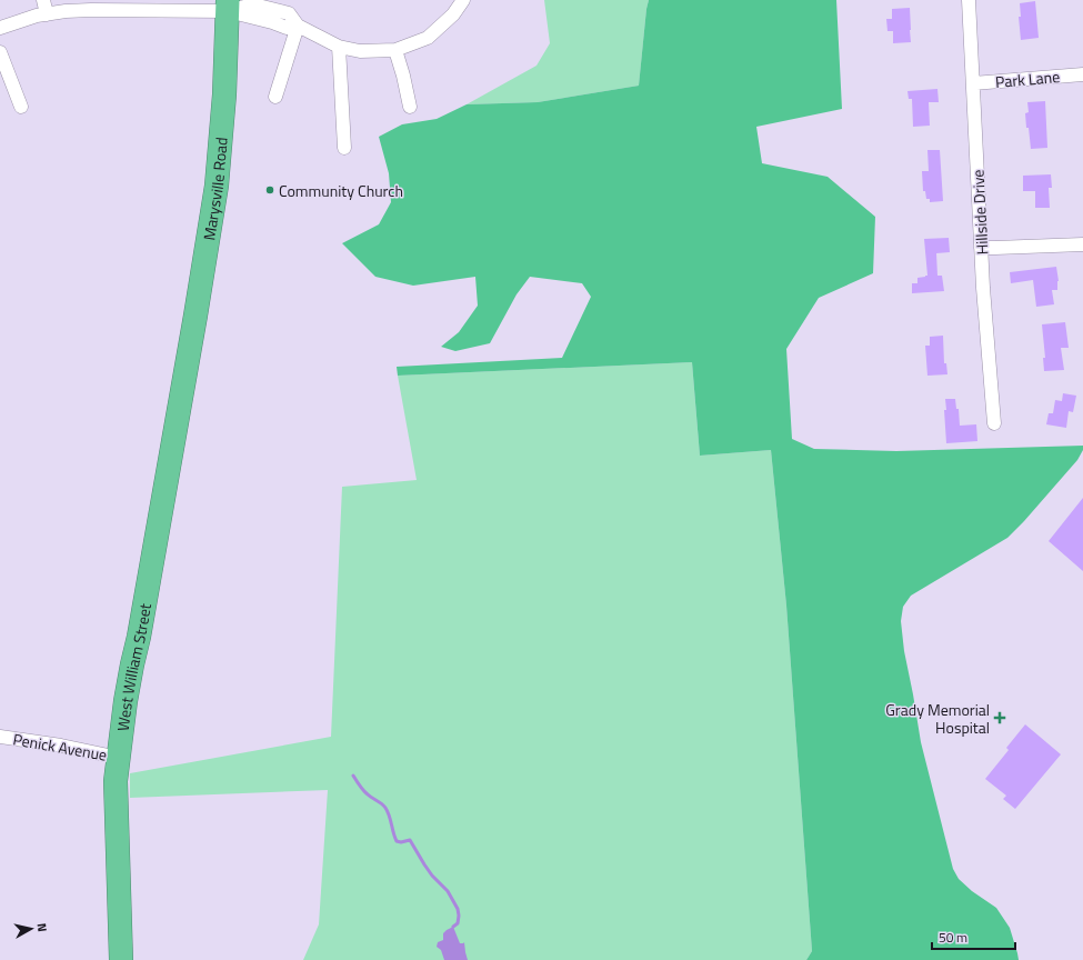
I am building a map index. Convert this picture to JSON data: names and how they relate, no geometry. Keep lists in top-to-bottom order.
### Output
{
  "streets": {
    "highway": ["Marysville Road", "West William Street"],
    "street": ["Park Lane", "Hillside Drive", "Penick Avenue"]
  },
  "crossings": [
    ["Park Lane", "Hillside Drive"],
    ["Marysville Road", "West William Street"],
    ["West William Street", "Penick Avenue"]
  ],
  "places": {
    "other": ["Community Church"],
    "health": ["Grady Memorial Hospital"]
  },
  "scale_bar": "50 m",
  "north": "right"
}
